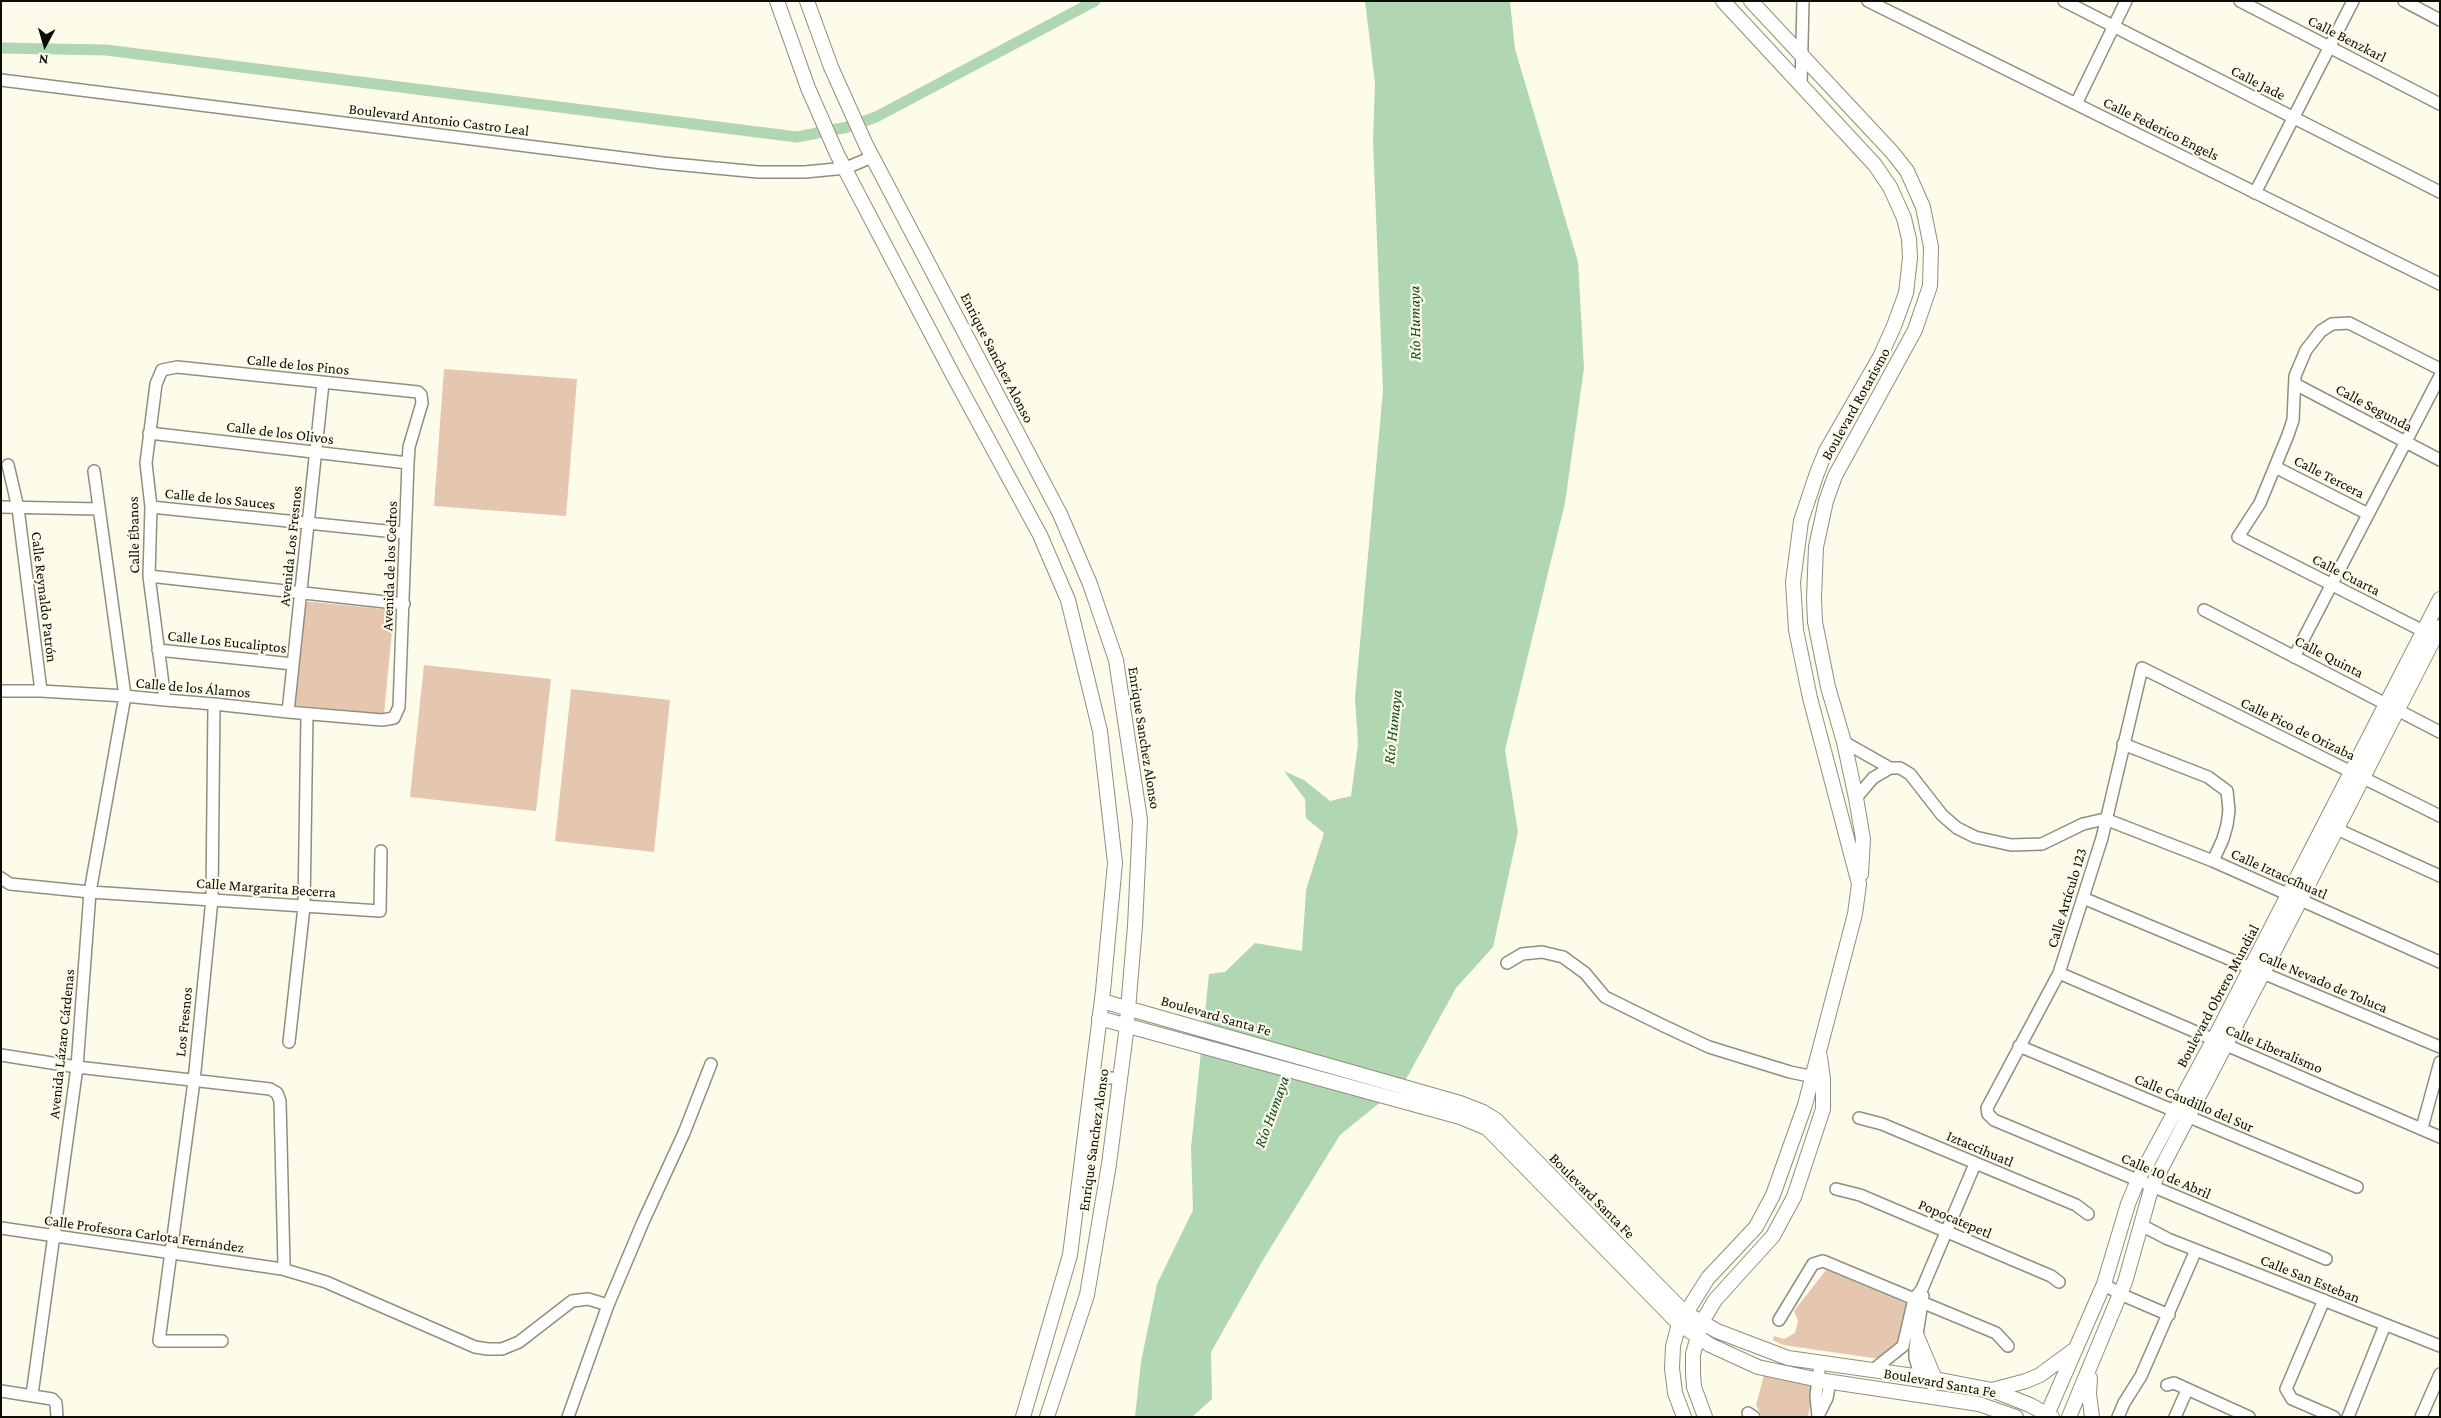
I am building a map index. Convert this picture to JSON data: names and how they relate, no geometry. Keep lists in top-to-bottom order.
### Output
{
  "streets": {
    "street": [
      "Calle Benzkarl",
      "Calle Jade",
      "Boulevard Antonio Castro Leal",
      "Calle Federico Engels",
      "Enrique Sanchez Alonso",
      "Calle de los Pinos",
      "Boulevard Rotarismo",
      "Calle Segunda",
      "Calle de los Olivos",
      "Calle Tercera",
      "Calle de los Sauces",
      "Calle Ébanos",
      "Avenida Los Fresnos",
      "Avenida de los Cedros",
      "Calle Cuarta",
      "Calle Reynaldo Patrón",
      "Calle Los Eucaliptos",
      "Calle Quinta",
      "Calle de los Álamos",
      "Calle Pico de Orizaba",
      "Calle Iztaccíhuatl",
      "Calle Margarita Becerra",
      "Calle Artículo 123",
      "Calle Nevado de Toluca",
      "Boulevard Obrero Mundial",
      "Boulevard Santa Fe",
      "Los Fresnos",
      "Avenida Lázaro Cárdenas",
      "Calle Liberalismo",
      "Calle Caudillo del Sur",
      "Iztaccihuatl",
      "Calle 10 de Abril",
      "Popocatepetl",
      "Calle Profesora Carlota Fernández",
      "Calle San Esteban"
    ]
  },
  "crossings": [
    ["Boulevard Antonio Castro Leal", "Enrique Sanchez Alonso"],
    ["Enrique Sanchez Alonso", "Boulevard Santa Fe"],
    ["Calle de los Pinos", "Calle Ébanos"],
    ["Calle de los Pinos", "Avenida Los Fresnos"],
    ["Calle de los Pinos", "Avenida de los Cedros"],
    ["Calle de los Olivos", "Calle Ébanos"],
    ["Calle de los Olivos", "Avenida Los Fresnos"],
    ["Calle de los Olivos", "Avenida de los Cedros"],
    ["Calle Tercera", "Calle Cuarta"],
    ["Calle de los Sauces", "Calle Ébanos"],
    ["Calle de los Sauces", "Avenida Los Fresnos"],
    ["Calle de los Sauces", "Avenida de los Cedros"],
    ["Calle Ébanos", "Calle Los Eucaliptos"],
    ["Calle Ébanos", "Calle de los Álamos"],
    ["Avenida Los Fresnos", "Calle Los Eucaliptos"],
    ["Avenida Los Fresnos", "Calle de los Álamos"],
    ["Avenida de los Cedros", "Calle de los Álamos"],
    ["Calle Cuarta", "Boulevard Obrero Mundial"],
    ["Calle Reynaldo Patrón", "Calle de los Álamos"],
    ["Calle Quinta", "Boulevard Obrero Mundial"],
    ["Calle de los Álamos", "Los Fresnos"],
    ["Calle de los Álamos", "Avenida Lázaro Cárdenas"],
    ["Calle Pico de Orizaba", "Calle Artículo 123"],
    ["Calle Pico de Orizaba", "Boulevard Obrero Mundial"],
    ["Calle Iztaccíhuatl", "Calle Artículo 123"],
    ["Calle Iztaccíhuatl", "Boulevard Obrero Mundial"],
    ["Calle Margarita Becerra", "Los Fresnos"],
    ["Calle Margarita Becerra", "Avenida Lázaro Cárdenas"],
    ["Calle Artículo 123", "Calle Nevado de Toluca"],
    ["Calle Artículo 123", "Calle Liberalismo"],
    ["Calle Artículo 123", "Calle Caudillo del Sur"],
    ["Calle Artículo 123", "Calle 10 de Abril"],
    ["Calle Nevado de Toluca", "Boulevard Obrero Mundial"],
    ["Boulevard Obrero Mundial", "Boulevard Santa Fe"],
    ["Boulevard Obrero Mundial", "Calle Liberalismo"],
    ["Boulevard Obrero Mundial", "Calle Caudillo del Sur"],
    ["Boulevard Obrero Mundial", "Calle 10 de Abril"],
    ["Boulevard Obrero Mundial", "Calle San Esteban"],
    ["Los Fresnos", "Calle Profesora Carlota Fernández"],
    ["Avenida Lázaro Cárdenas", "Calle Profesora Carlota Fernández"]
  ],
  "water": ["Río Humaya"],
  "north": "bottom"
}
